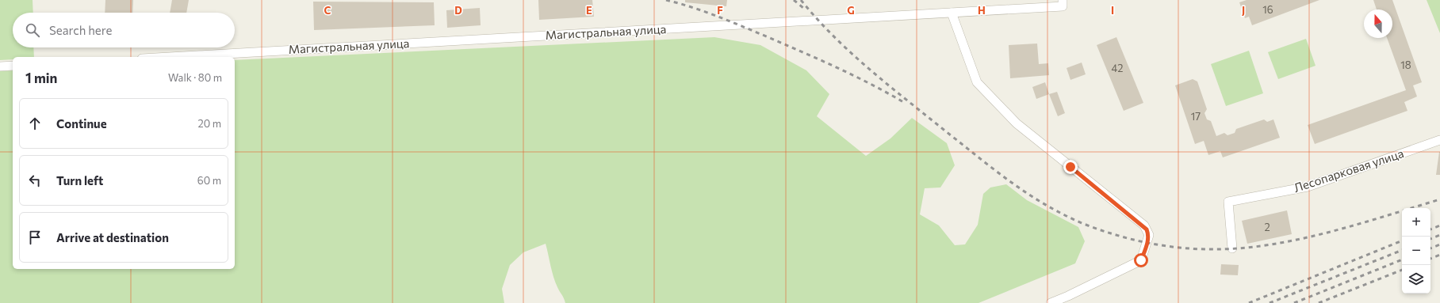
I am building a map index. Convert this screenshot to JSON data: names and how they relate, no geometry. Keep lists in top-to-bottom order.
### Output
{
  "streets": {
    "street": ["Магистральная улица", "Лесопарковая улица"]
  },
  "house_numbers": [
    "16",
    "18",
    "42",
    "17",
    "2"
  ],
  "north": "top",
  "page": {
    "search": "Search here",
    "heading": ["1 min", "Walk · 80 m"],
    "list": [
      ["Continue", "20 m"],
      ["Turn left", "60 m"],
      "Arrive at destination"
    ],
    "map_buttons": ["+", "−"]
  },
  "grid": {
    "columns": [
      "C",
      "D",
      "E",
      "F",
      "G",
      "H",
      "I",
      "J"
    ]
  }
}
